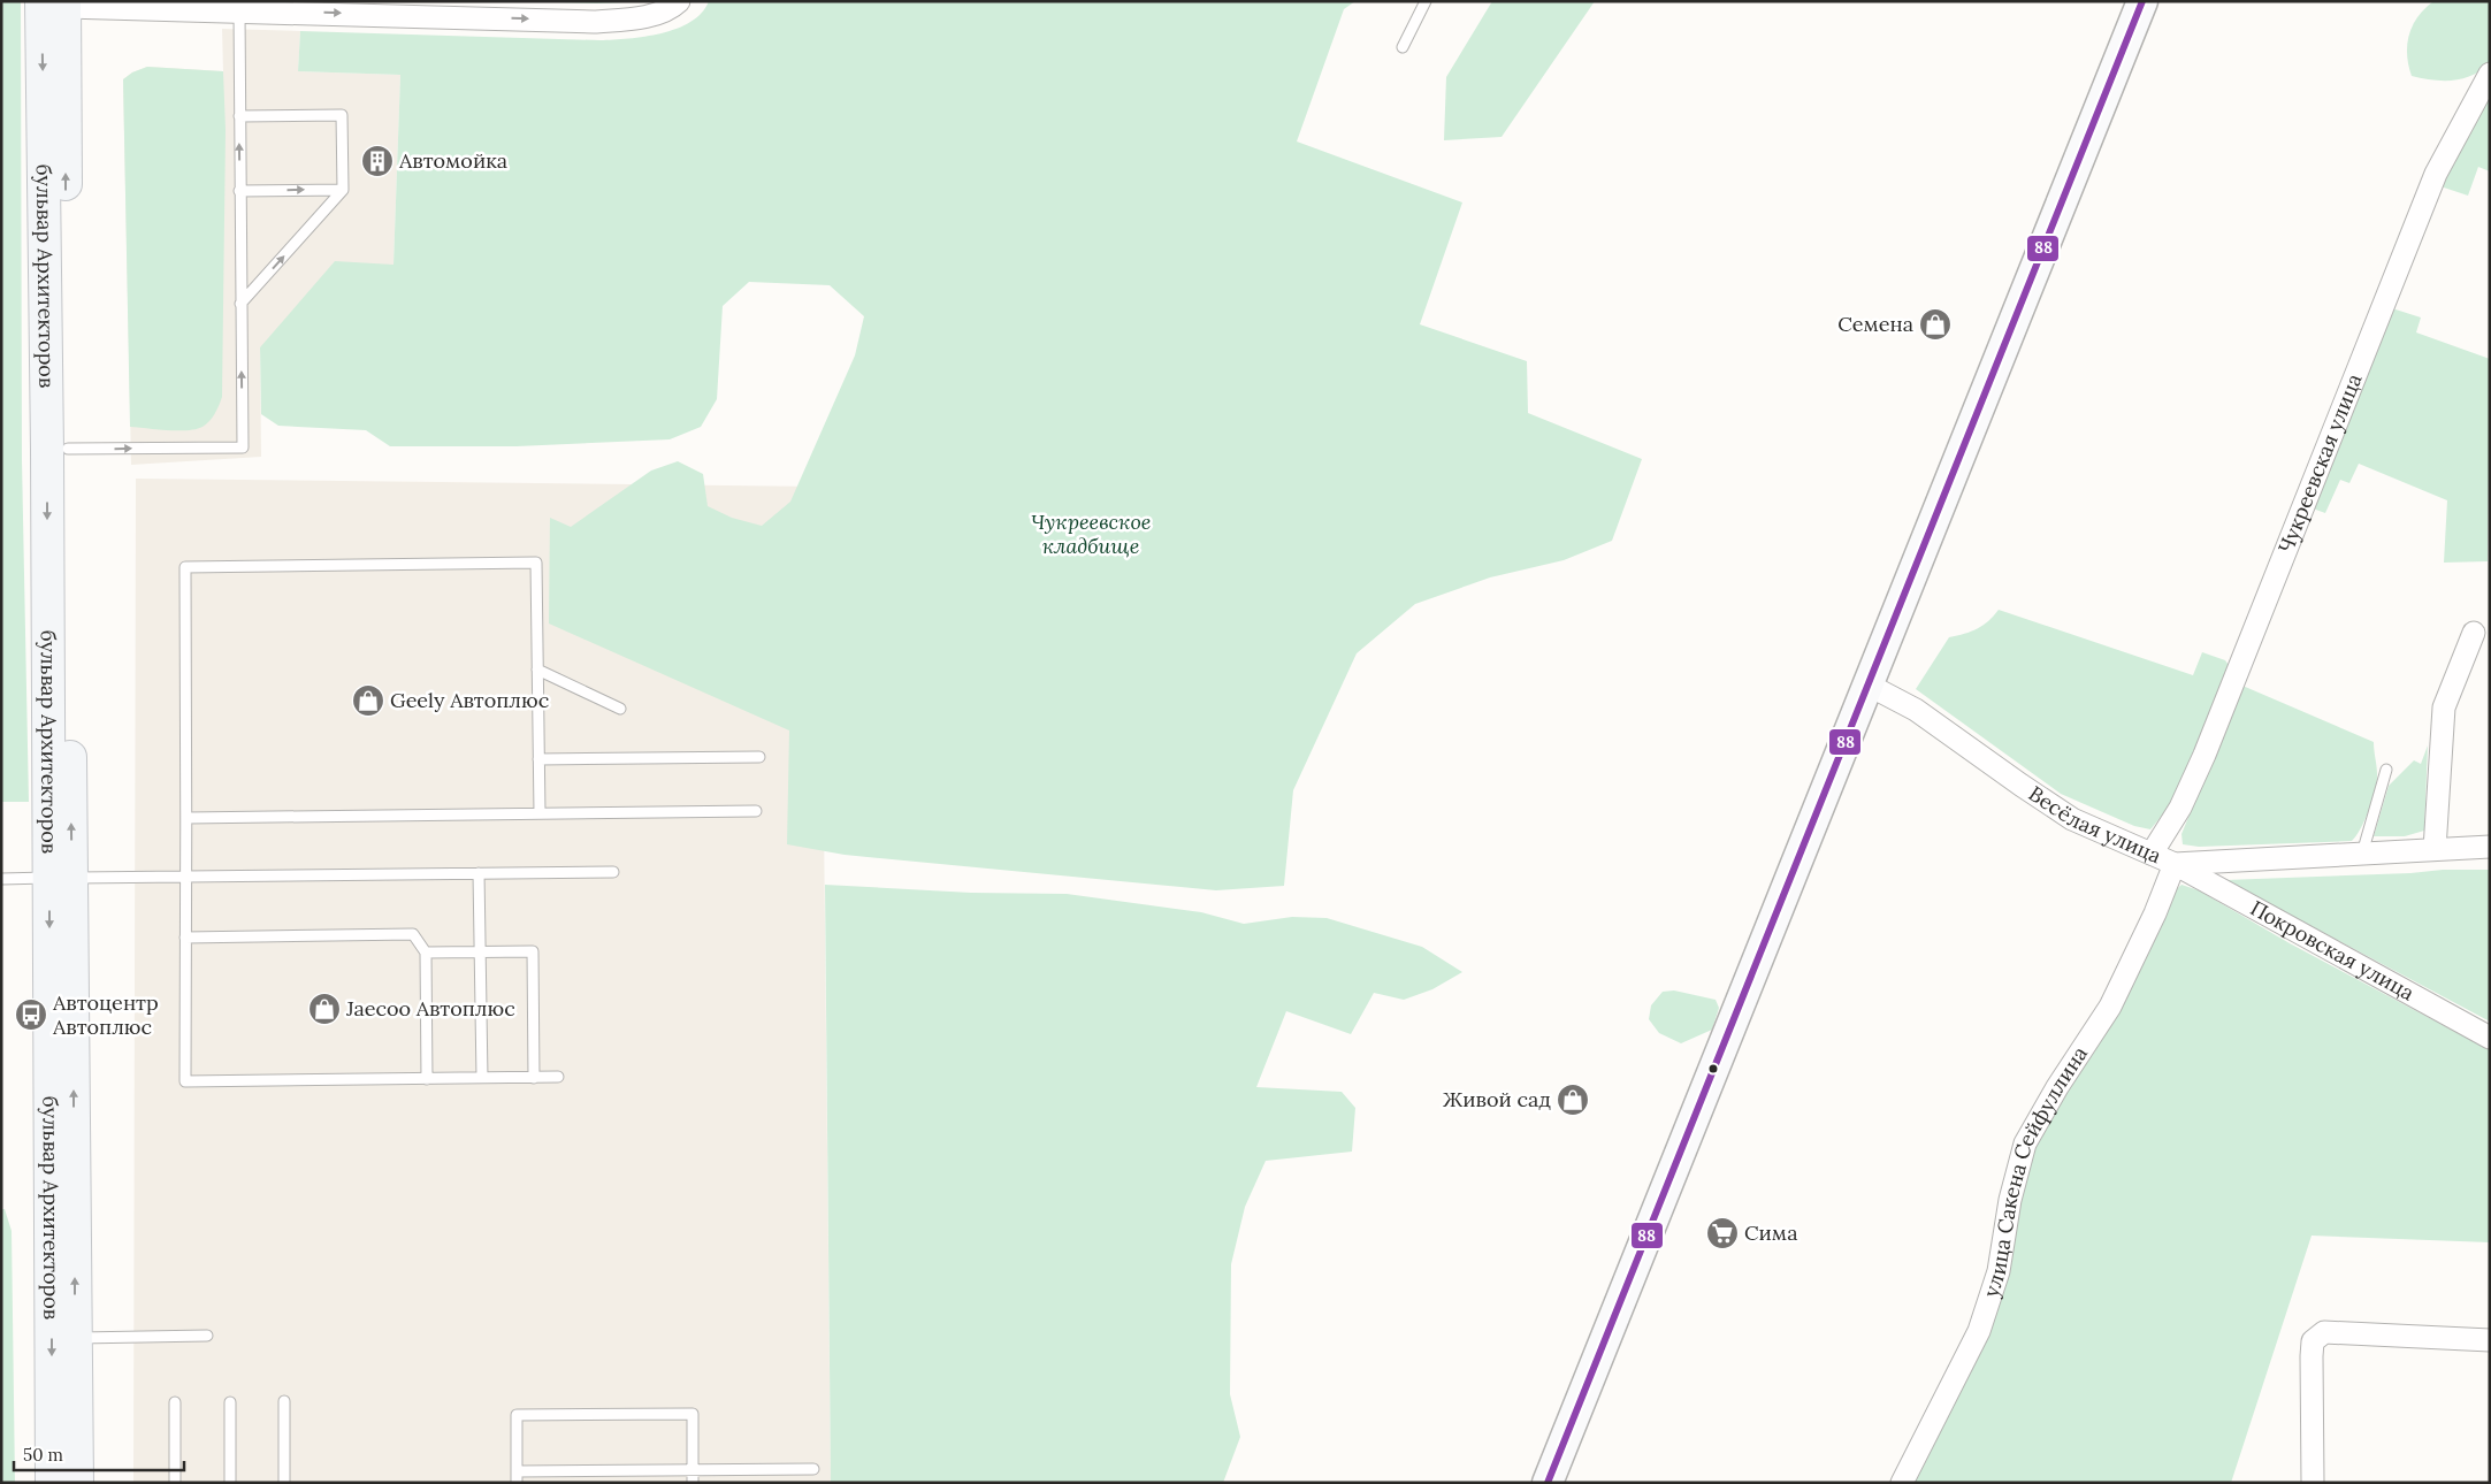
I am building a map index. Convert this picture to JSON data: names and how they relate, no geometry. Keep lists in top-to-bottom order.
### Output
{
  "streets": {
    "main road": ["бульвар Архитекторов"],
    "street": [
      "Чукреевская улица",
      "Весёлая улица",
      "Покровская улица",
      "улица Сакена Сейфуллина"
    ]
  },
  "crossings": [
    ["Чукреевская улица", "Весёлая улица"],
    ["Весёлая улица", "Покровская улица"],
    ["Весёлая улица", "улица Сакена Сейфуллина"],
    ["Покровская улица", "улица Сакена Сейфуллина"]
  ],
  "parks": ["Чукреевское кладбище"],
  "places": {
    "building": ["Автомойка"],
    "shop": [
      "Семена",
      "Geely Автоплюс",
      "Jaecoo Автоплюс",
      "Живой сад"
    ],
    "bus stop": ["Автоцентр Автоплюс"],
    "supermarket": ["Сима"]
  },
  "lines": ["transit line 88"],
  "scale_bar": "50 m"
}
